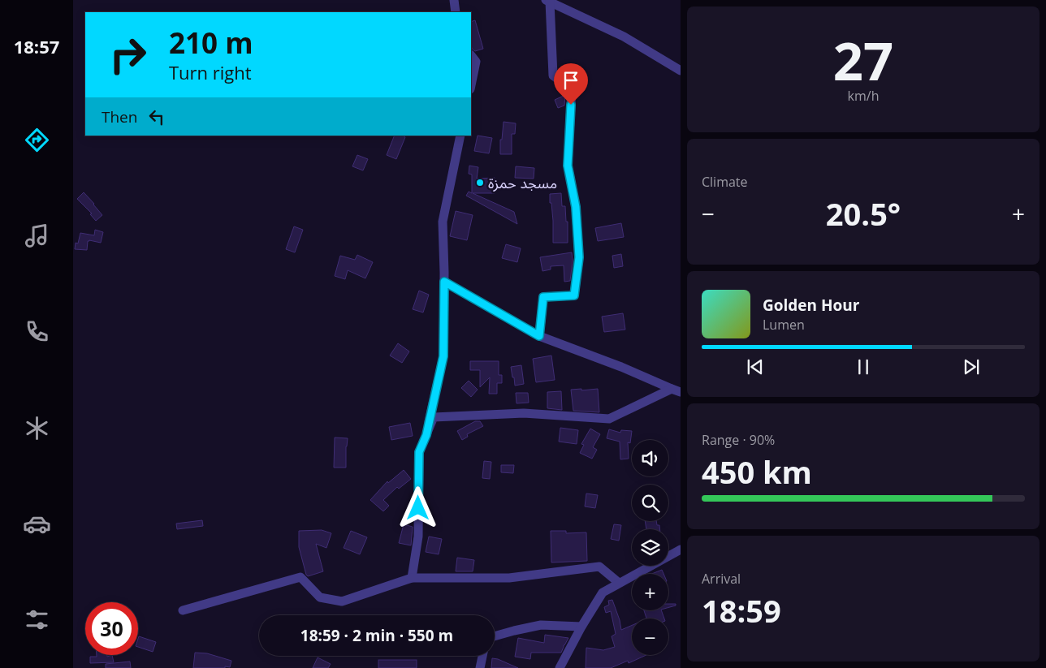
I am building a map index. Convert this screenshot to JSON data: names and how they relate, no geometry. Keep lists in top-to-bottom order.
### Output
{
  "places": ["مسجد حمزة"],
  "page": {
    "tabs": "18:57",
    "tile": [
      ["27", "km/h"],
      "Climate",
      ["Range · 90%", "450 km"],
      ["Arrival", "18:59"]
    ],
    "turn": ["210 m", "Turn right"],
    "then": "Then",
    "heat": ["−", "20.5°", "+"],
    "song": ["Golden Hour", "Lumen"],
    "map_buttons": ["+", "−"],
    "limit": "30",
    "trip": "18:59 · 2 min · 550 m"
  }
}
